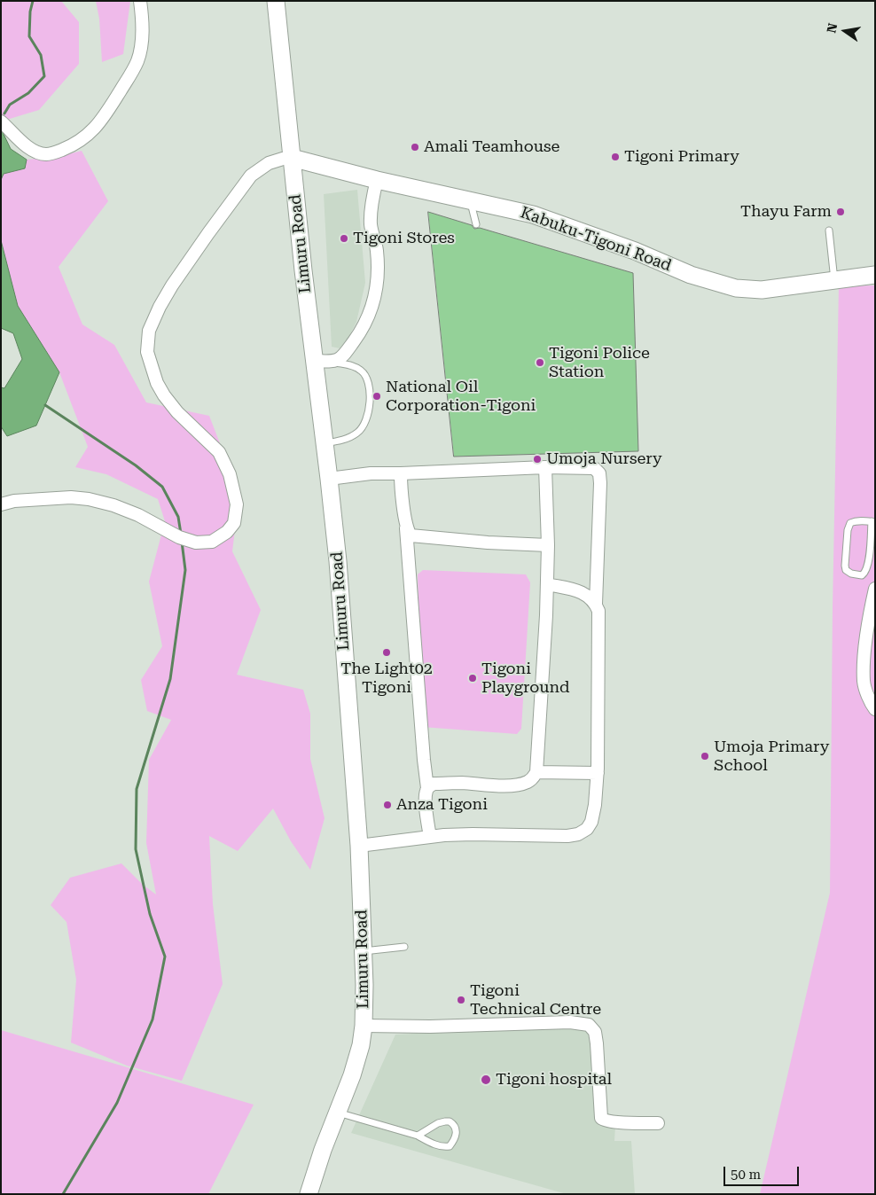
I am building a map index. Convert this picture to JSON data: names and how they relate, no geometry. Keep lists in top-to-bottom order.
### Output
{
  "streets": {
    "main road": ["Kabuku-Tigoni Road", "Limuru Road"]
  },
  "crossings": [
    ["Kabuku-Tigoni Road", "Limuru Road"]
  ],
  "places": [
    "Amali Teamhouse",
    "Tigoni Primary",
    "Thayu Farm",
    "Tigoni Stores",
    "Tigoni Police Station",
    "National Oil Corporation-Tigoni",
    "Umoja Nursery",
    "The Light02 Tigoni",
    "Tigoni Playground",
    "Umoja Primary School",
    "Anza Tigoni",
    "Tigoni Technical Centre",
    "Tigoni hospital"
  ],
  "scale_bar": "50 m",
  "north": "left"
}
